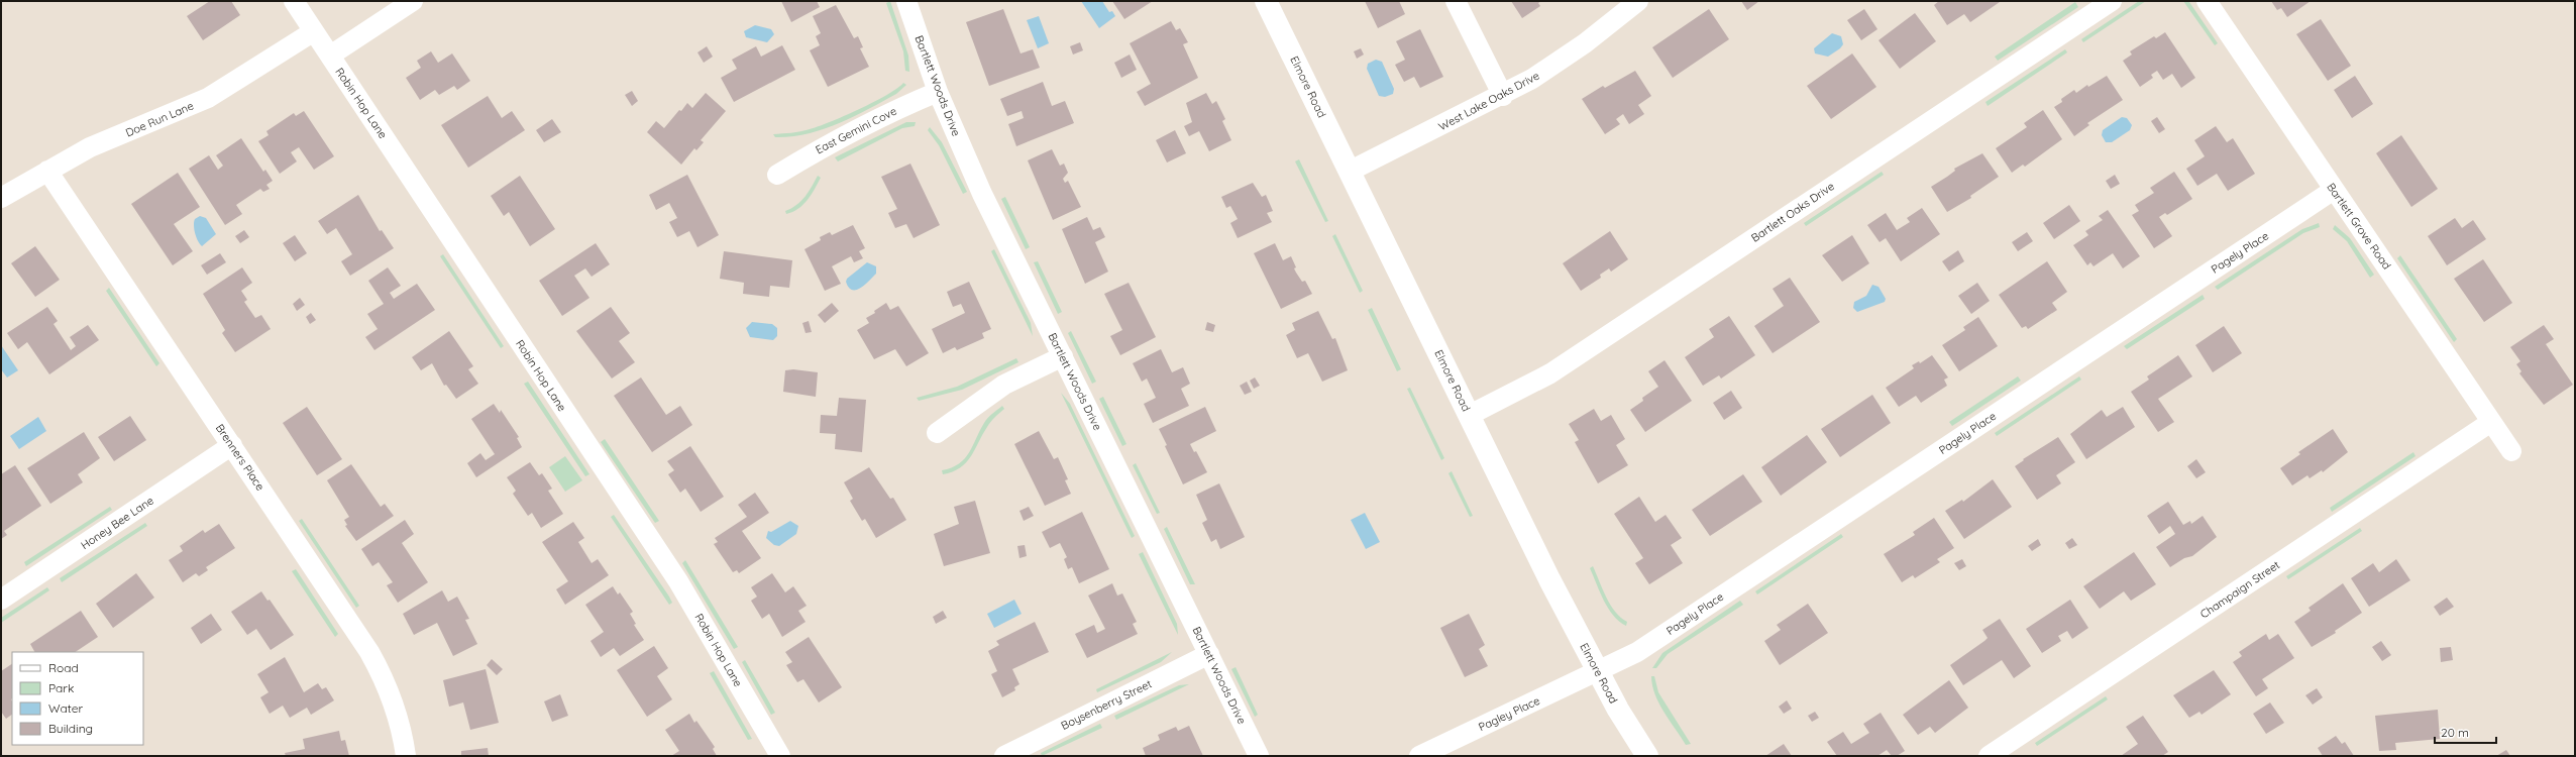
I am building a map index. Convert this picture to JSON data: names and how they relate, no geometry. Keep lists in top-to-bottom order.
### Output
{
  "streets": {
    "street": [
      "Bartlett Woods Drive",
      "Elmore Road",
      "West Lake Oaks Drive",
      "Robin Hop Lane",
      "Doe Run Lane",
      "East Gemini Cove",
      "Bartlett Oaks Drive",
      "Bartlett Grove Road",
      "Pagely Place",
      "Brenners Place",
      "Honey Bee Lane",
      "Champaign Street",
      "Boysenberry Street",
      "Pagley Place"
    ]
  },
  "crossings": [
    ["Bartlett Woods Drive", "East Gemini Cove"],
    ["Bartlett Woods Drive", "Boysenberry Street"],
    ["Elmore Road", "West Lake Oaks Drive"],
    ["Elmore Road", "Bartlett Oaks Drive"],
    ["Elmore Road", "Pagely Place"],
    ["Elmore Road", "Pagley Place"],
    ["Robin Hop Lane", "Doe Run Lane"],
    ["Doe Run Lane", "Brenners Place"],
    ["Bartlett Grove Road", "Pagely Place"],
    ["Bartlett Grove Road", "Champaign Street"],
    ["Pagely Place", "Pagley Place"],
    ["Brenners Place", "Honey Bee Lane"]
  ],
  "legend": [
    "Road",
    "Park",
    "Water",
    "Building"
  ],
  "scale_bar": "20 m"
}
